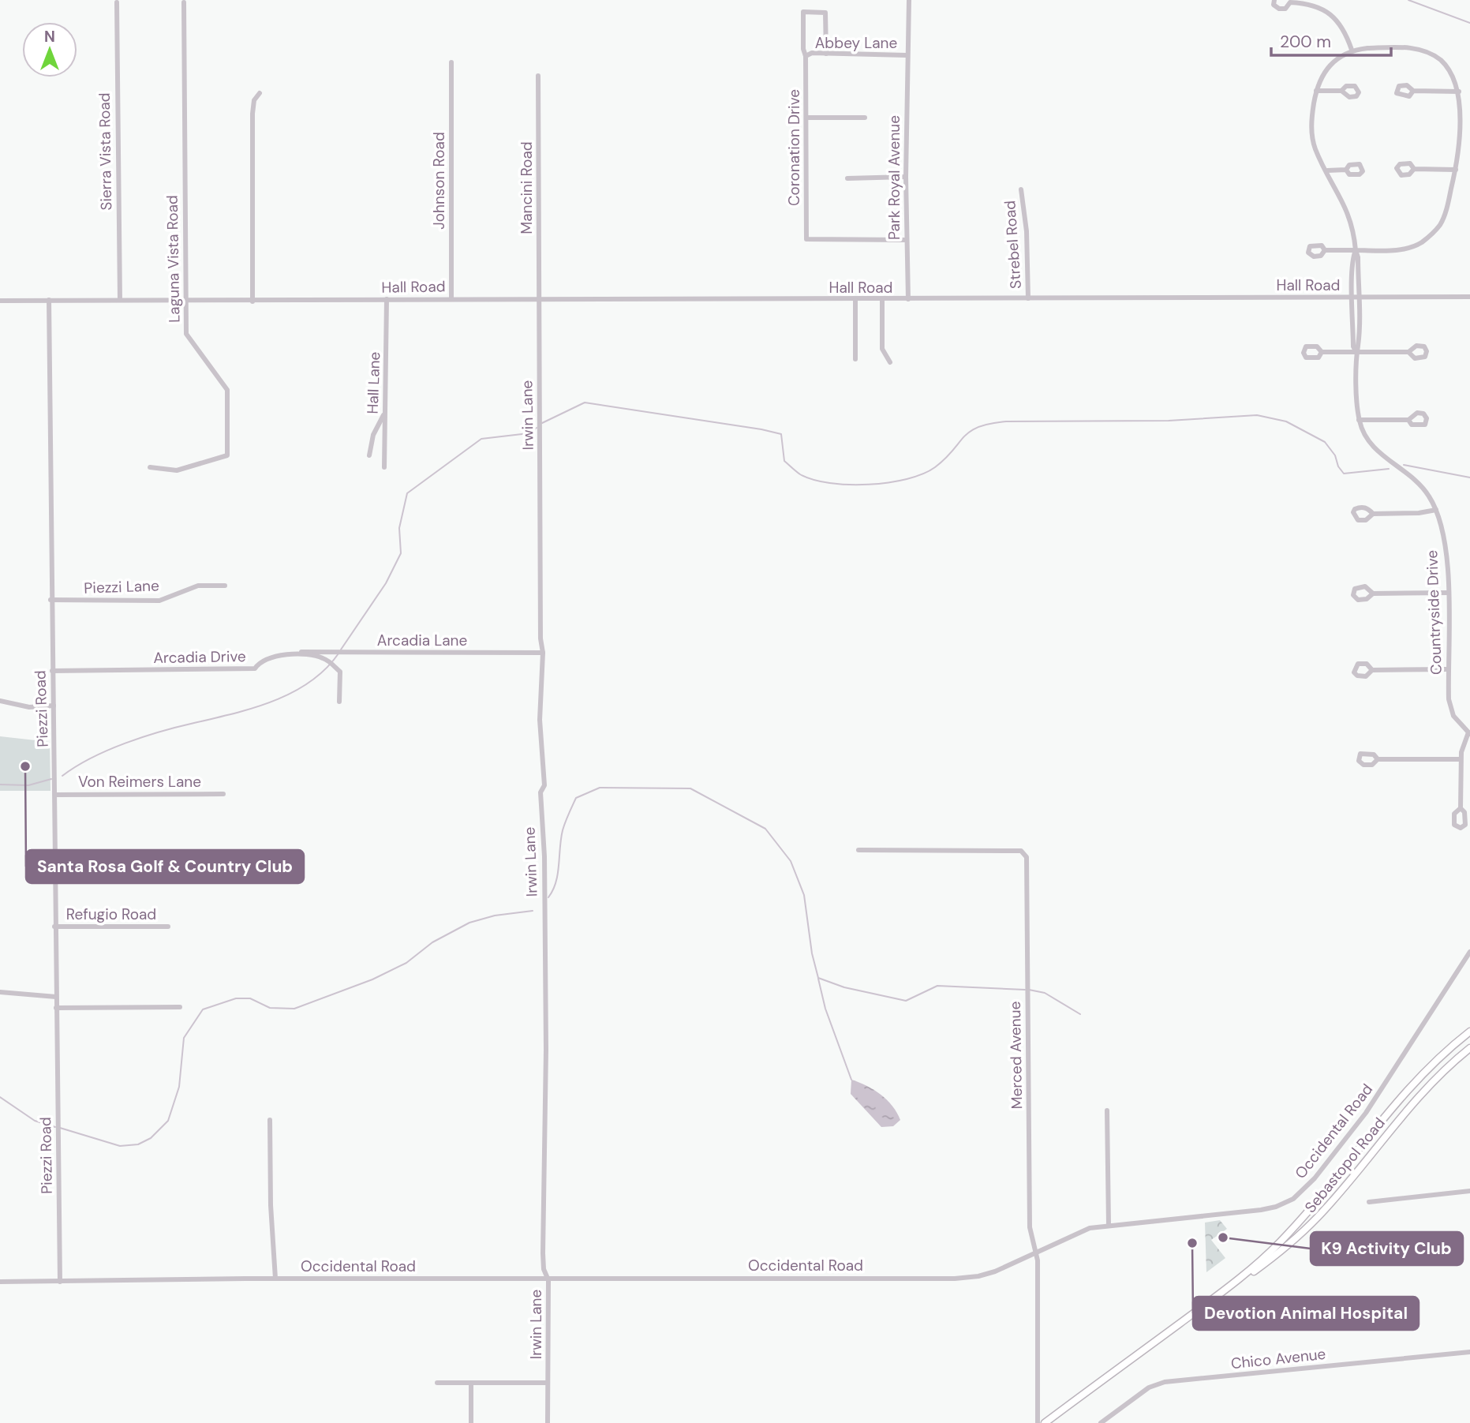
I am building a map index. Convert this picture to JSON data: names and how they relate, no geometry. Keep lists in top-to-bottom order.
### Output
{
  "streets": {
    "main road": ["Sebastopol Road"],
    "street": [
      "Abbey Lane",
      "Coronation Drive",
      "Sierra Vista Road",
      "Park Royal Avenue",
      "Johnson Road",
      "Mancini Road",
      "Strebel Road",
      "Laguna Vista Road",
      "Hall Road",
      "Hall Lane",
      "Irwin Lane",
      "Piezzi Lane",
      "Countryside Drive",
      "Arcadia Lane",
      "Arcadia Drive",
      "Piezzi Road",
      "Von Reimers Lane",
      "Refugio Road",
      "Merced Avenue",
      "Occidental Road",
      "Chico Avenue"
    ]
  },
  "crossings": [
    ["Abbey Lane", "Coronation Drive"],
    ["Abbey Lane", "Park Royal Avenue"],
    ["Coronation Drive", "Park Royal Avenue"],
    ["Sierra Vista Road", "Hall Road"],
    ["Park Royal Avenue", "Hall Road"],
    ["Johnson Road", "Hall Road"],
    ["Mancini Road", "Hall Road"],
    ["Mancini Road", "Irwin Lane"],
    ["Strebel Road", "Hall Road"],
    ["Laguna Vista Road", "Hall Road"],
    ["Hall Road", "Hall Lane"],
    ["Hall Road", "Irwin Lane"],
    ["Hall Road", "Countryside Drive"],
    ["Hall Road", "Piezzi Road"],
    ["Irwin Lane", "Arcadia Lane"],
    ["Irwin Lane", "Occidental Road"],
    ["Piezzi Lane", "Piezzi Road"],
    ["Arcadia Drive", "Piezzi Road"],
    ["Piezzi Road", "Von Reimers Lane"],
    ["Piezzi Road", "Refugio Road"],
    ["Piezzi Road", "Occidental Road"],
    ["Merced Avenue", "Occidental Road"]
  ],
  "places": ["Santa Rosa Golf & Country Club", "K9 Activity Club", "Devotion Animal Hospital"],
  "scale_bar": "200 m",
  "north": "top"
}
